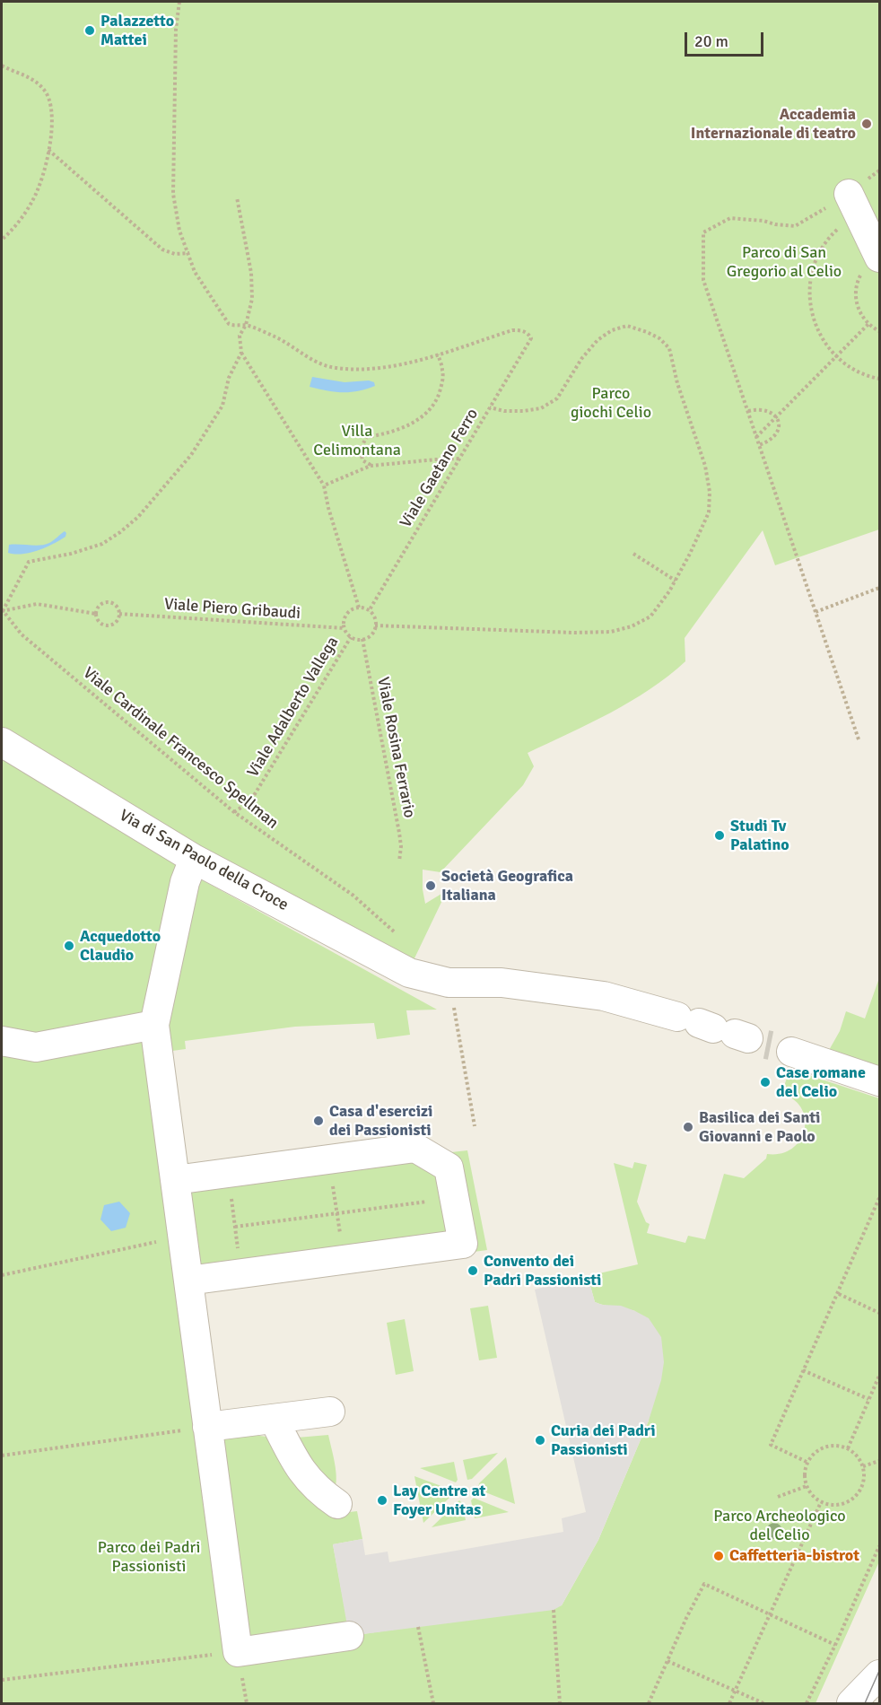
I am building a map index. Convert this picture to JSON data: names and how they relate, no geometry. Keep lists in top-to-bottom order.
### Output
{
  "streets": {
    "street": ["Via di San Paolo della Croce"],
    "path": [
      "Viale Gaetano Ferro",
      "Viale Piero Gribaudi",
      "Viale Adalberto Vallega",
      "Viale Rosina Ferrario",
      "Viale Cardinale Francesco Spellman"
    ]
  },
  "crossings": [
    ["Viale Gaetano Ferro", "Viale Piero Gribaudi"],
    ["Viale Gaetano Ferro", "Viale Adalberto Vallega"],
    ["Viale Gaetano Ferro", "Viale Rosina Ferrario"],
    ["Viale Piero Gribaudi", "Viale Adalberto Vallega"],
    ["Viale Piero Gribaudi", "Viale Rosina Ferrario"],
    ["Viale Piero Gribaudi", "Viale Cardinale Francesco Spellman"],
    ["Viale Adalberto Vallega", "Viale Rosina Ferrario"],
    ["Viale Adalberto Vallega", "Viale Cardinale Francesco Spellman"]
  ],
  "parks": [
    "Parco di San Gregorio al Celio",
    "Parco giochi Celio",
    "Villa Celimontana",
    "Parco Archeologico del Celio",
    "Parco dei Padri Passionisti"
  ],
  "places": [
    "Palazzetto Mattei",
    "Accademia Internazionale di teatro",
    "Studi Tv Palatino",
    "Società Geografica Italiana",
    "Acquedotto Claudio",
    "Case romane del Celio",
    "Casa d'esercizi dei Passionisti",
    "Basilica dei Santi Giovanni e Paolo",
    "Convento dei Padri Passionisti",
    "Curia dei Padri Passionisti",
    "Lay Centre at Foyer Unitas",
    "Caffetteria-bistrot"
  ],
  "scale_bar": "20 m"
}
